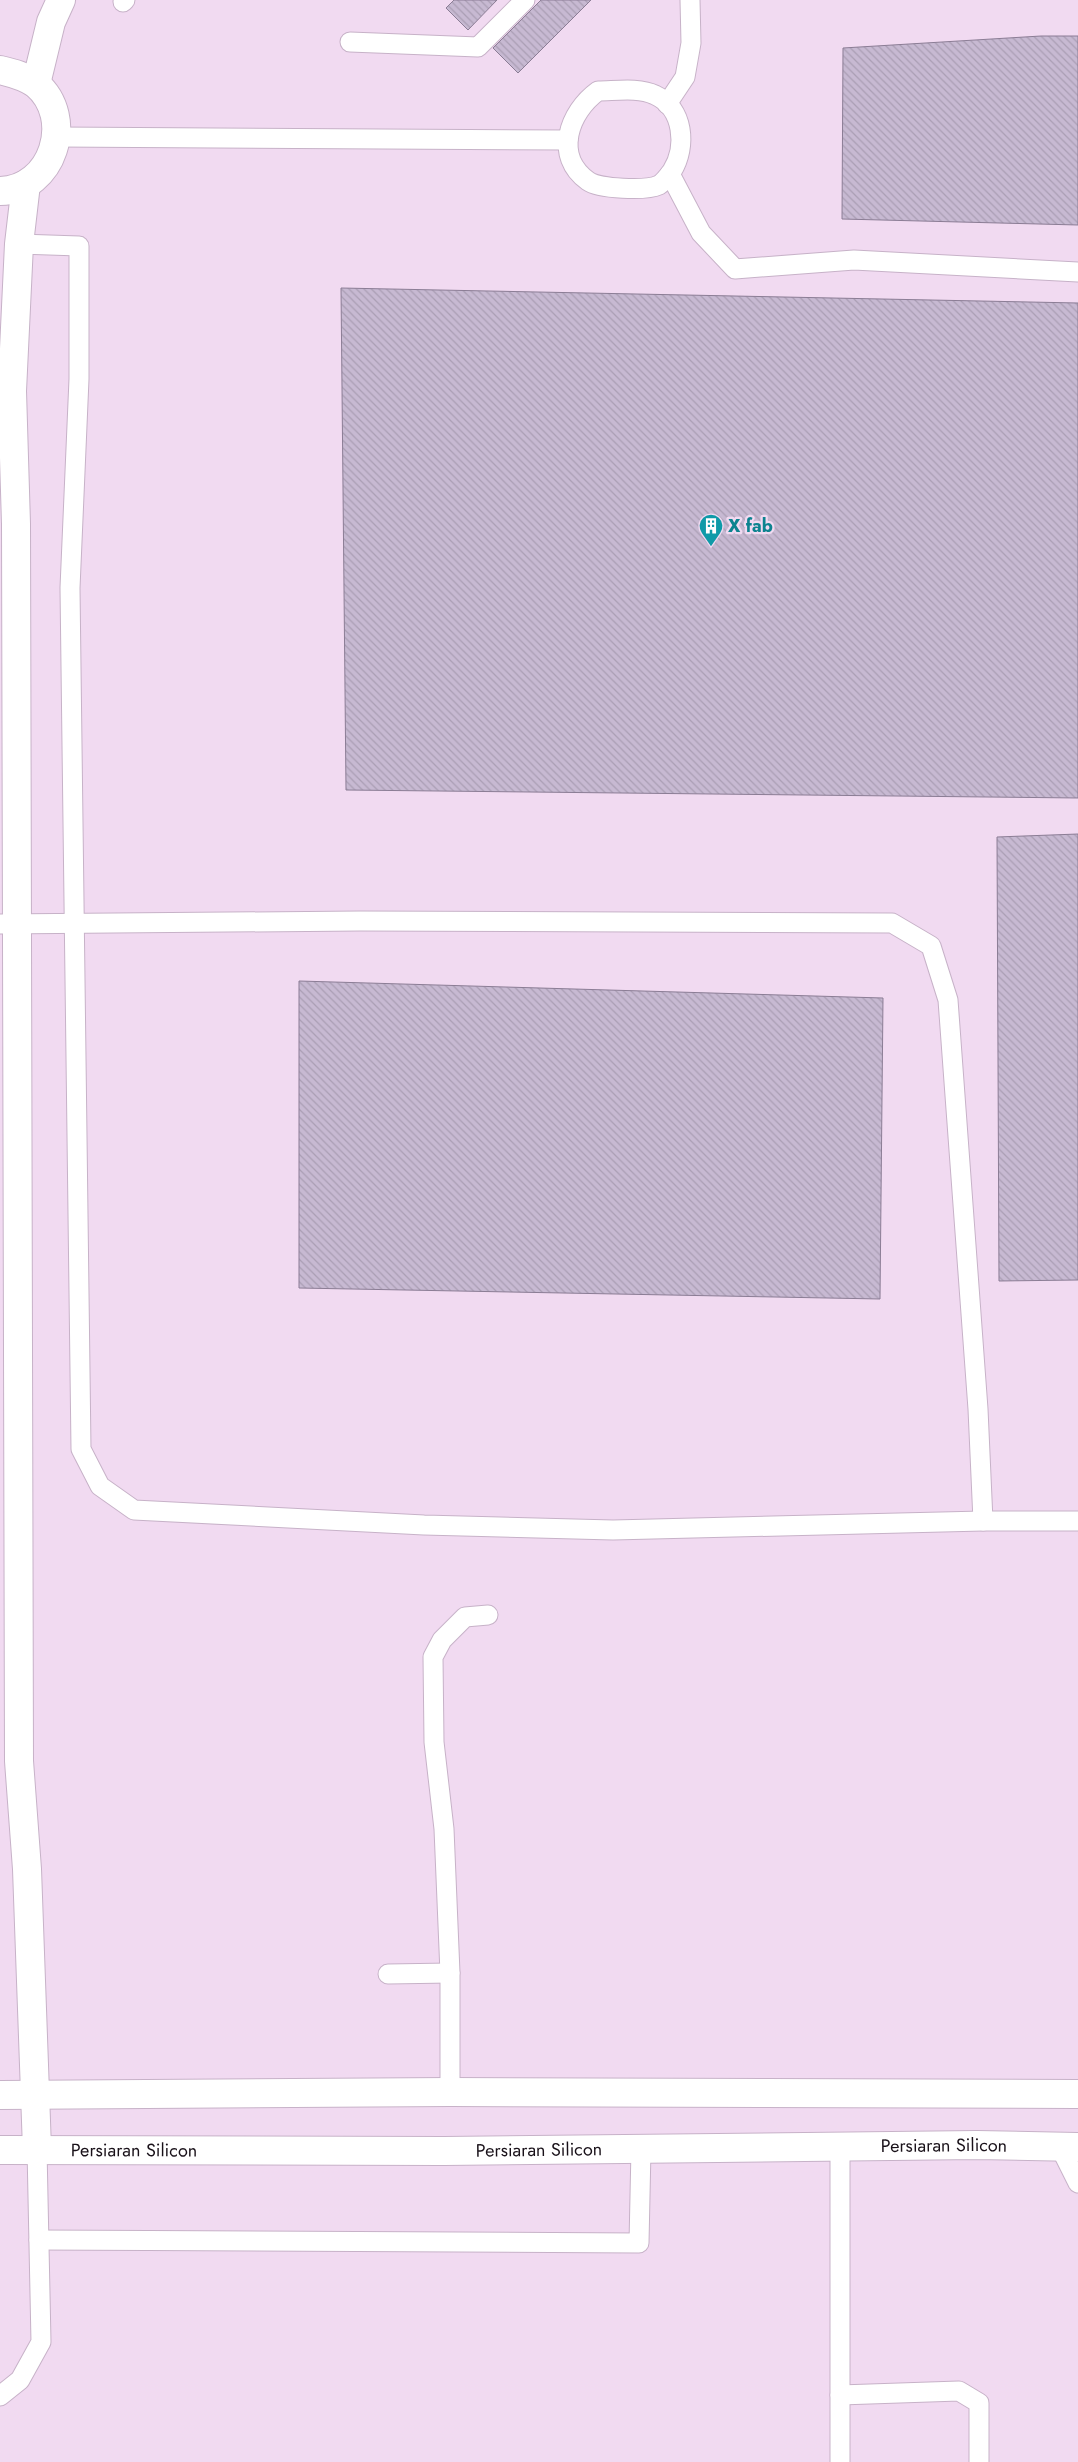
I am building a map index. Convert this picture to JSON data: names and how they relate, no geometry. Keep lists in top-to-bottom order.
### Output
{
  "streets": {
    "street": ["Persiaran Silicon"]
  },
  "places": {
    "building": ["X fab"]
  }
}
